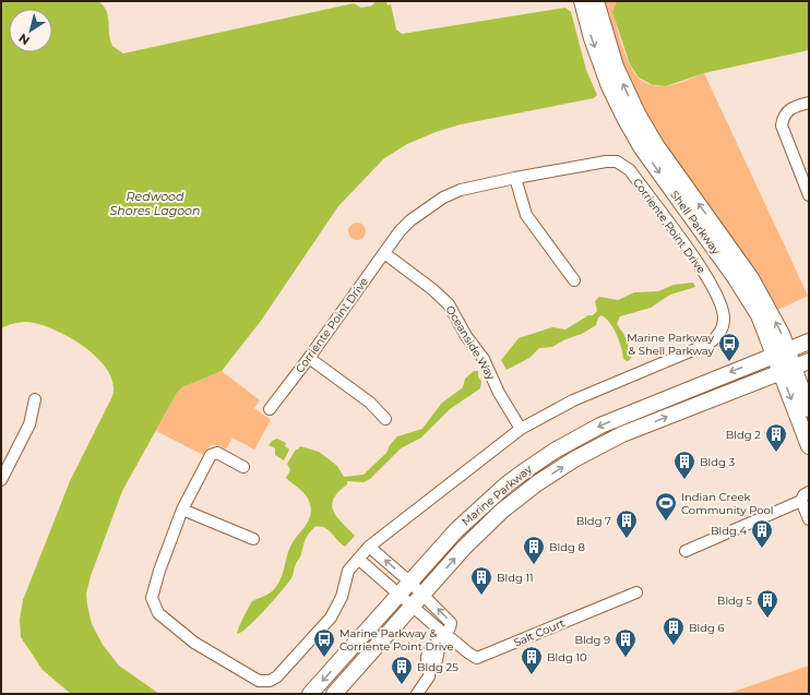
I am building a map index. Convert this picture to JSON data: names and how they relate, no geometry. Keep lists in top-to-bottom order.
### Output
{
  "streets": {
    "main road": ["Shell Parkway", "Marine Parkway"],
    "street": ["Corriente Point Drive", "Oceanside Way", "Salt Court"]
  },
  "crossings": [
    ["Shell Parkway", "Marine Parkway"],
    ["Corriente Point Drive", "Oceanside Way"],
    ["Marine Parkway", "Salt Court"]
  ],
  "water": ["Redwood Shores Lagoon"],
  "places": {
    "bus stop": ["Marine Parkway & Shell Parkway", "Marine Parkway & Corriente Point Drive"],
    "building": [
      "Bldg 2",
      "Bldg 3",
      "Bldg 7",
      "Bldg 4",
      "Bldg 8",
      "Bldg 11",
      "Bldg 5",
      "Bldg 6",
      "Bldg 9",
      "Bldg 10",
      "Bldg 25"
    ],
    "sports": ["Indian Creek Community Pool"]
  },
  "north": "bottom left"
}
